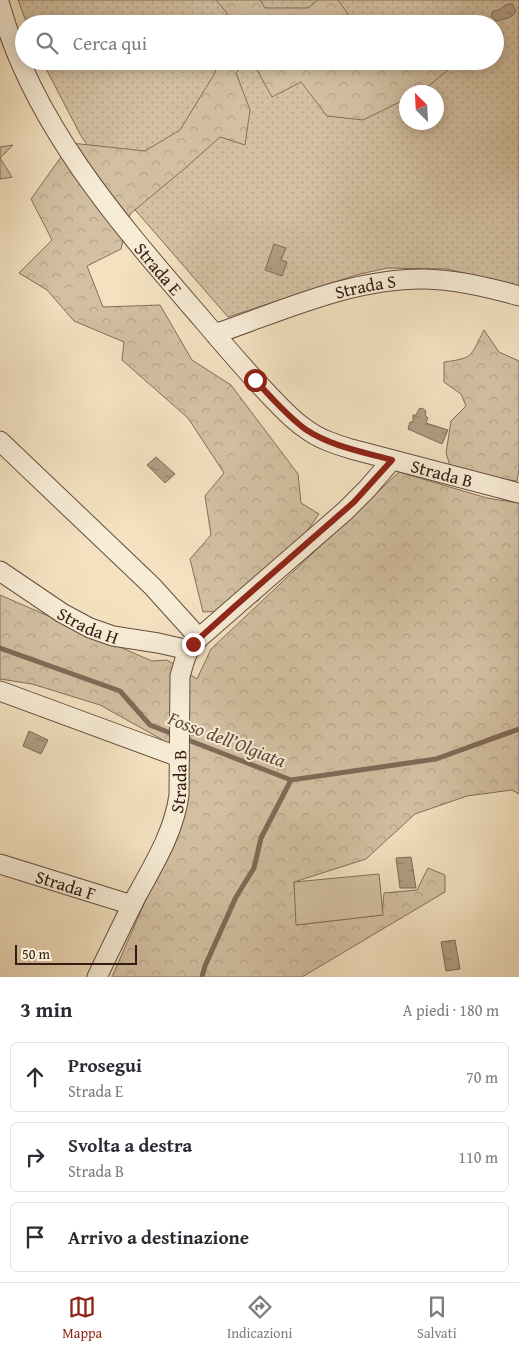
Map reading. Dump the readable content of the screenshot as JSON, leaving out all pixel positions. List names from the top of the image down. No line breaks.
{"streets":{"street":["Strada E","Strada S","Strada B","Strada H","Strada F"]},"crossings":[["Strada E","Strada S"],["Strada E","Strada B"],["Strada B","Strada H"],["Strada B","Strada F"]],"water":["Fosso dell’Olgiata"],"scale_bar":"50 m","north":"top left","page":{"search":"Cerca qui","scale":"50 m","heading":["3 min","A piedi · 180 m"],"list":[["Prosegui","Strada E","70 m"],["Svolta a destra","Strada B","110 m"],"Arrivo a destinazione"],"nav":["Mappa","Indicazioni","Salvati"]}}
